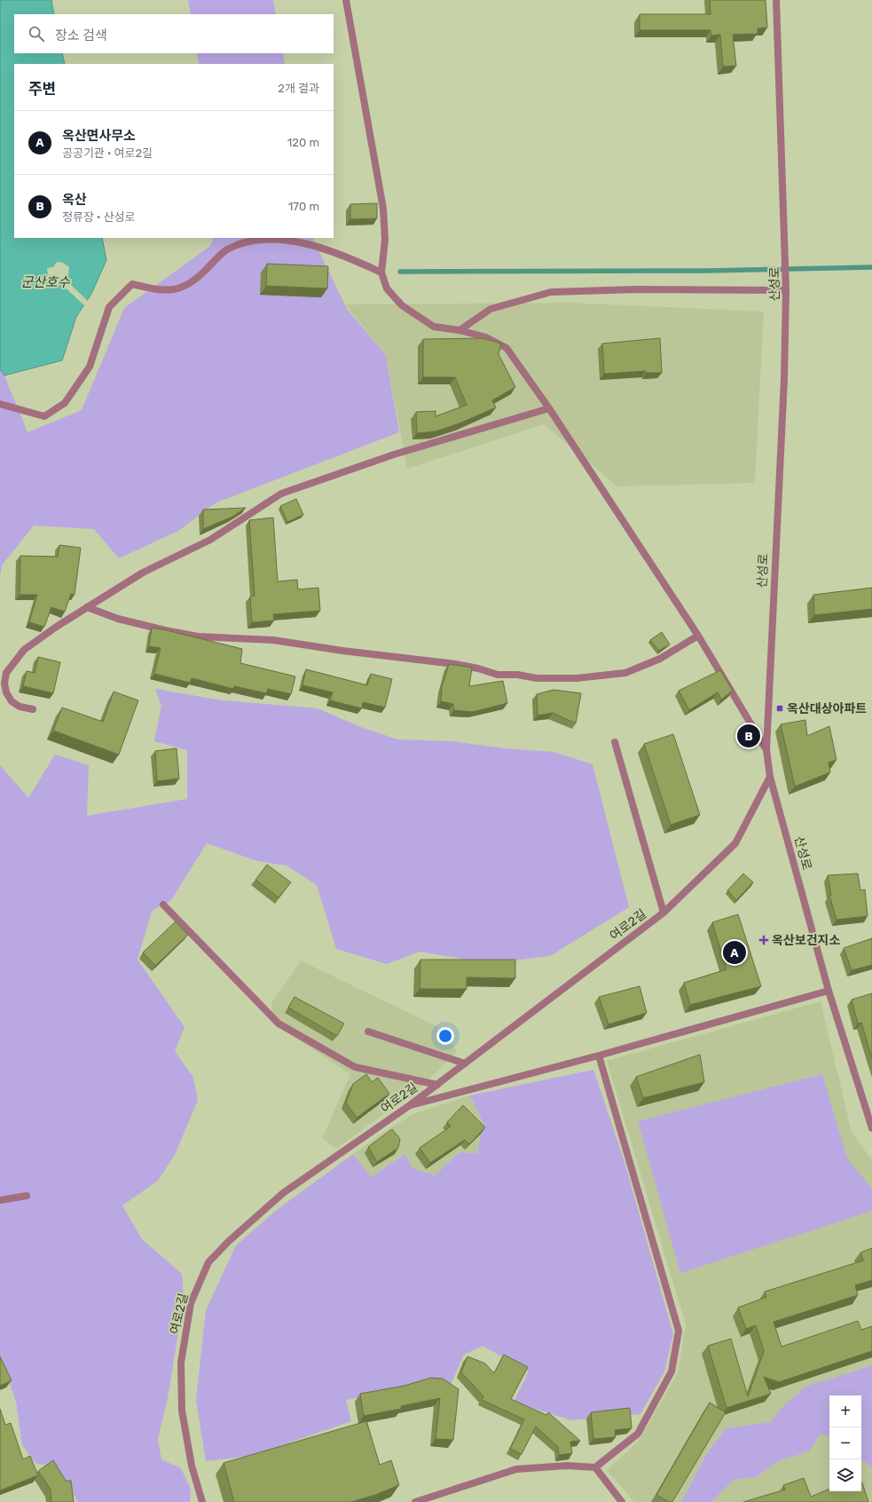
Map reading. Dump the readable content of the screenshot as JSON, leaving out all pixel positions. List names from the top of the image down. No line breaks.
{"streets":{"street":["산성로","여로2길"]},"crossings":[["산성로","여로2길"]],"water":["군산호수"],"places":{"transit":["옥산대상아파트"],"health":["옥산보건지소"]},"page":{"search":"장소 검색","heading":["주변","2개 결과"],"list":[{"mark":"A","name":"옥산면사무소","note":"공공기관 · 여로2길","value":"120 m"},{"mark":"B","name":"옥산","note":"정류장 · 산성로","value":"170 m"}],"pins":["B","A"],"map_buttons":["+","−"]}}
